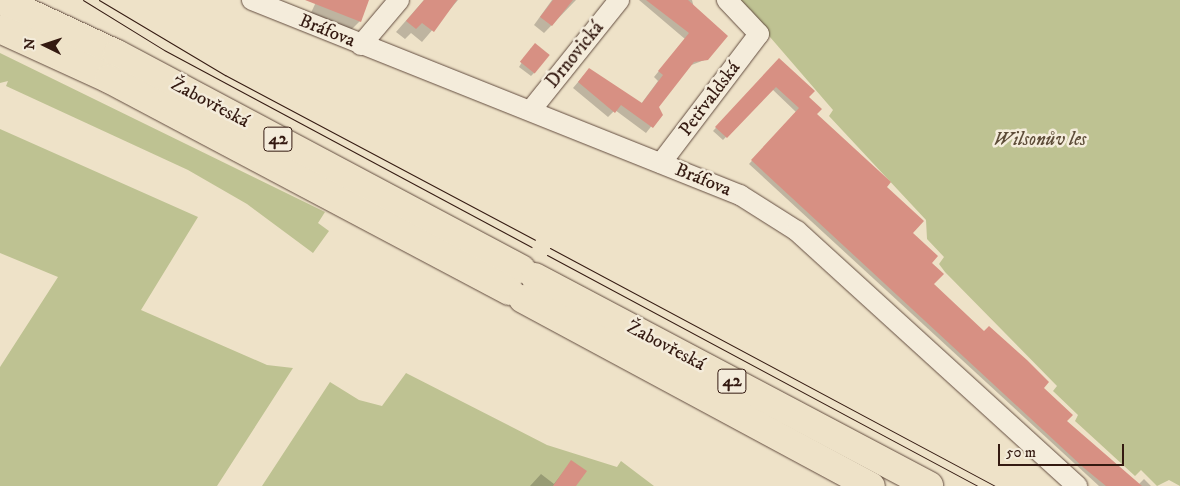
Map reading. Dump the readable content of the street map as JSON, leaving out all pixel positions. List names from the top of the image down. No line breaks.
{"streets":{"highway":["Žabovřeská","42"],"street":["Bráfova","Drnovická","Petřvaldská"]},"crossings":[["Bráfova","Drnovická"],["Bráfova","Petřvaldská"]],"parks":["Wilsonův les"],"scale_bar":"50 m","north":"left"}
